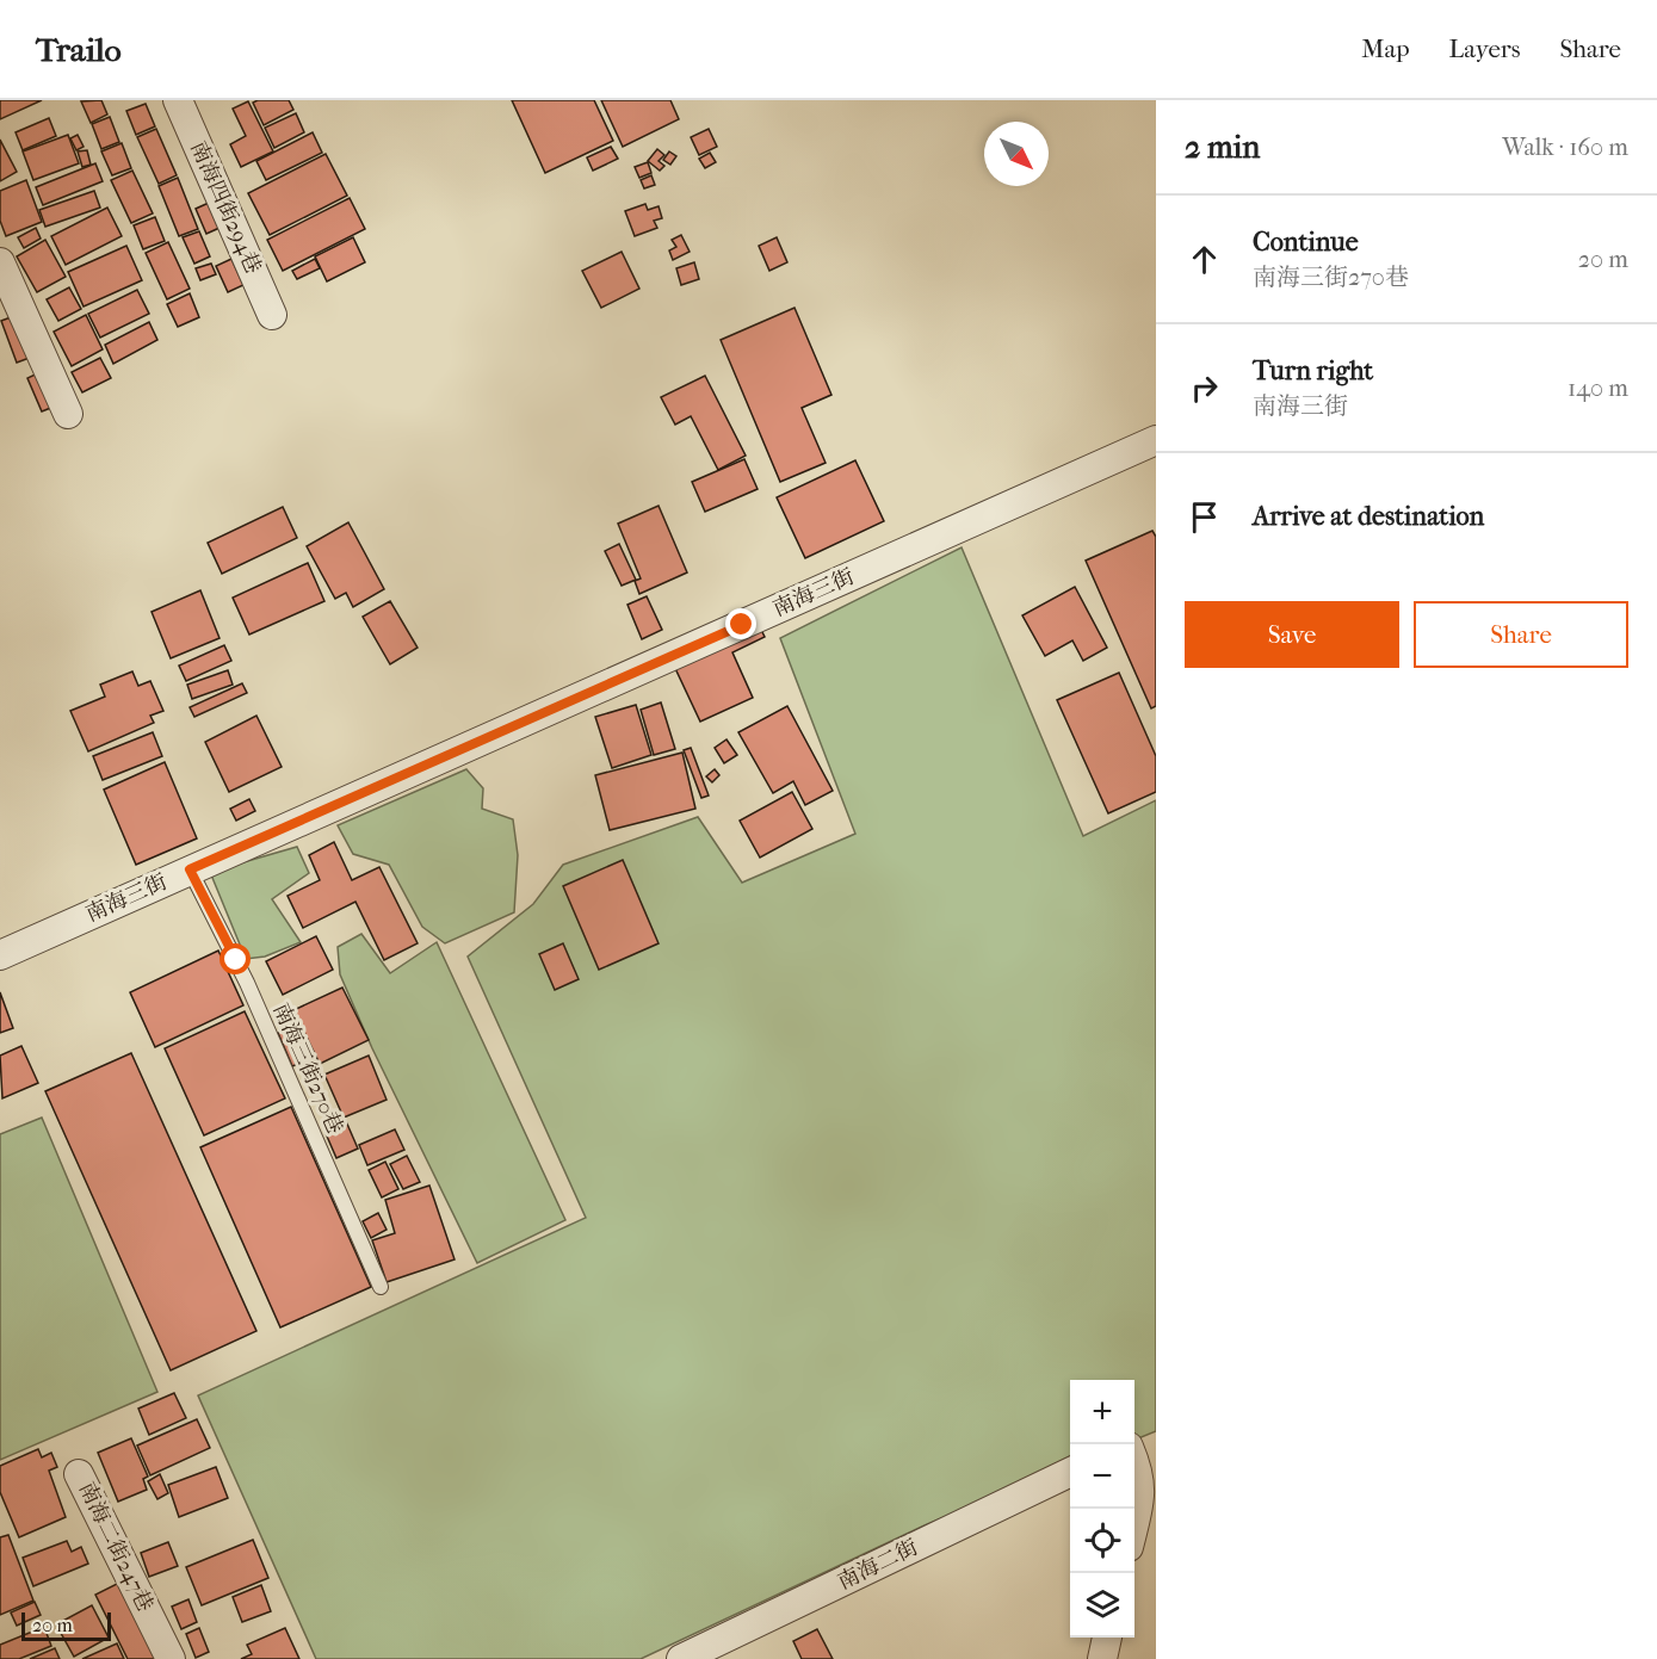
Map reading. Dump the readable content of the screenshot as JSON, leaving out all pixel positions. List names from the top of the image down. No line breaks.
{"streets":{"street":["南海四街294巷","南海三街","南海二街247巷","南海二街"],"lane":["南海三街270巷"]},"crossings":[["南海三街","南海三街270巷"]],"scale_bar":"20 m","north":"bottom right","page":{"header":"Trailo","nav":["Map","Layers","Share"],"heading":["2 min","Walk · 160 m"],"list":[["Continue","南海三街270巷","20 m"],["Turn right","南海三街","140 m"],"Arrive at destination"],"buttons":["Save","Share"],"map_buttons":["+","−"],"scale":"20 m"}}
